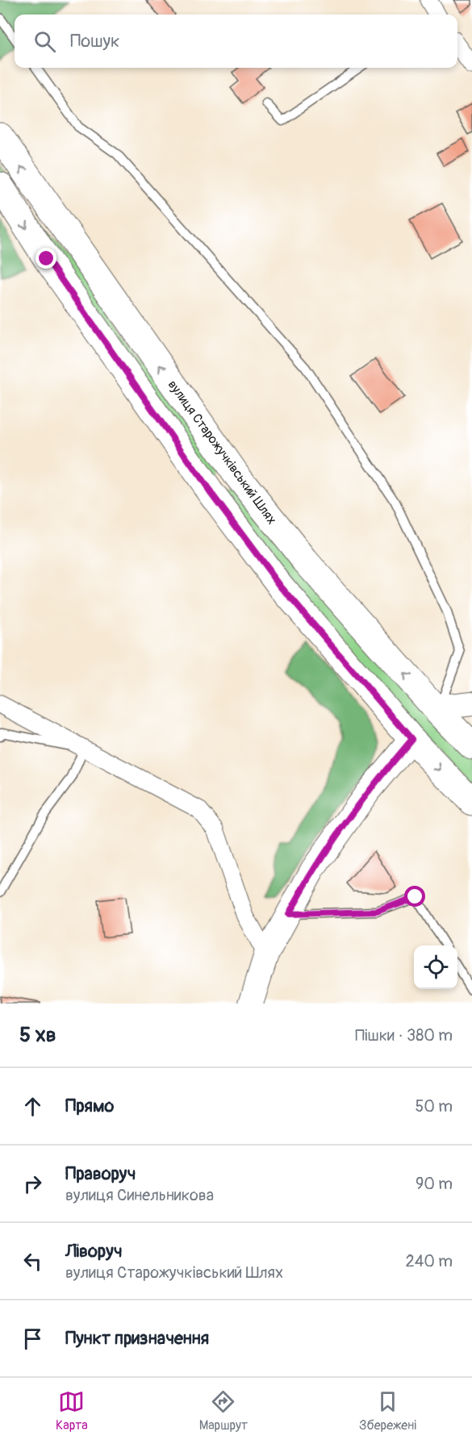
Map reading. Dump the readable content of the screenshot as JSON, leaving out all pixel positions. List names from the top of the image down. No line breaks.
{"streets":{"main road":["вулиця Старожучківський Шлях"]},"page":{"search":"Пошук","heading":["5 хв","Пішки · 380 m"],"list":[["Прямо","50 m"],["Праворуч","вулиця Синельникова","90 m"],["Ліворуч","вулиця Старожучківський Шлях","240 m"],"Пункт призначення"],"nav":["Карта","Маршрут","Збережені"]}}
